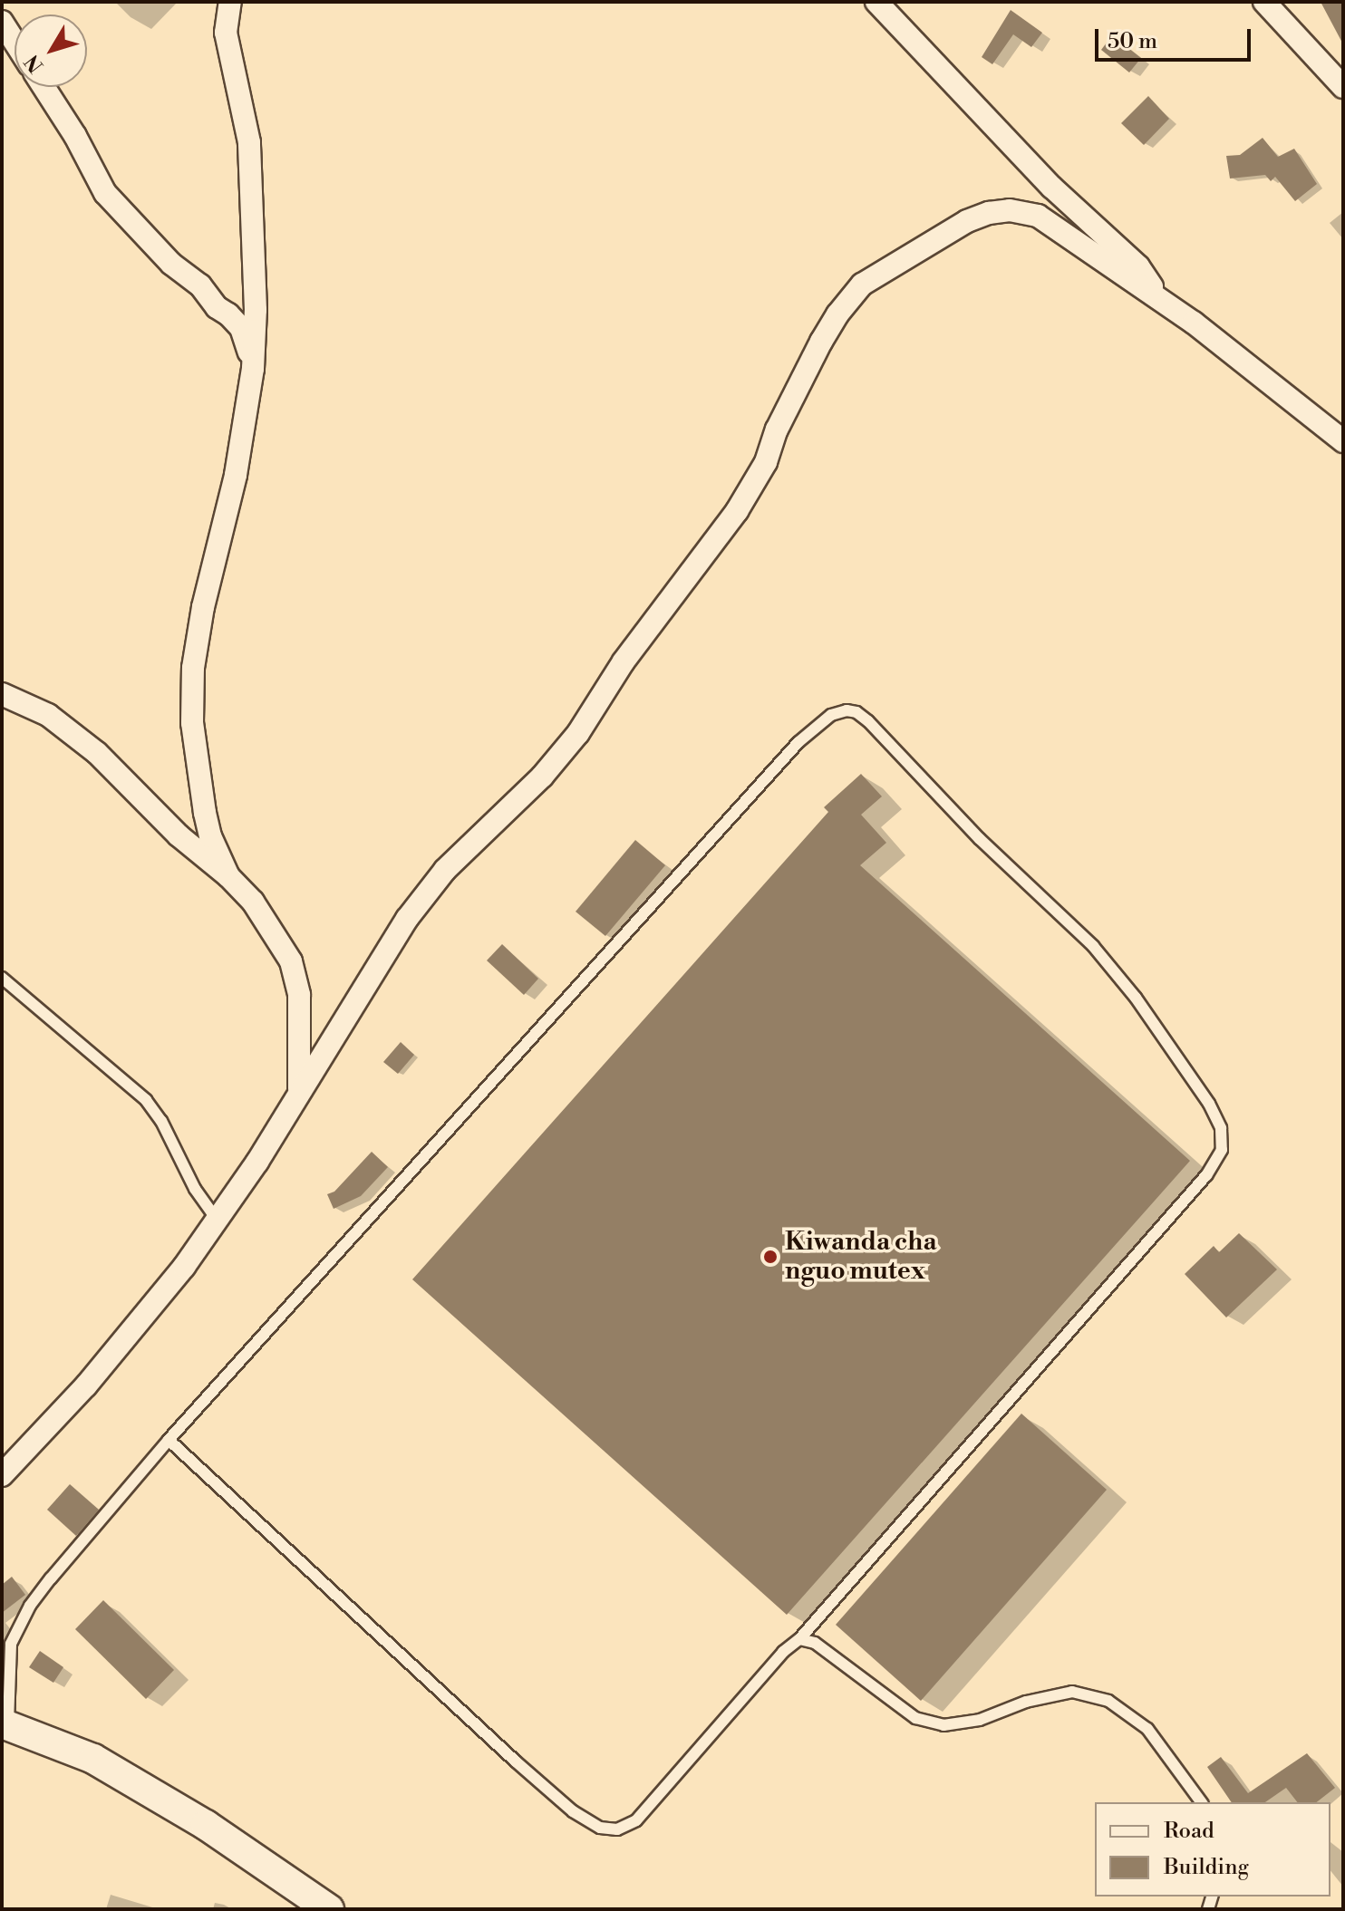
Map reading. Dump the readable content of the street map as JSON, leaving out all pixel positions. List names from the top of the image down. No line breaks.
{"places":["Kiwanda cha nguo mutex"],"legend":["Road","Building"],"scale_bar":"50 m","north":"bottom left"}
